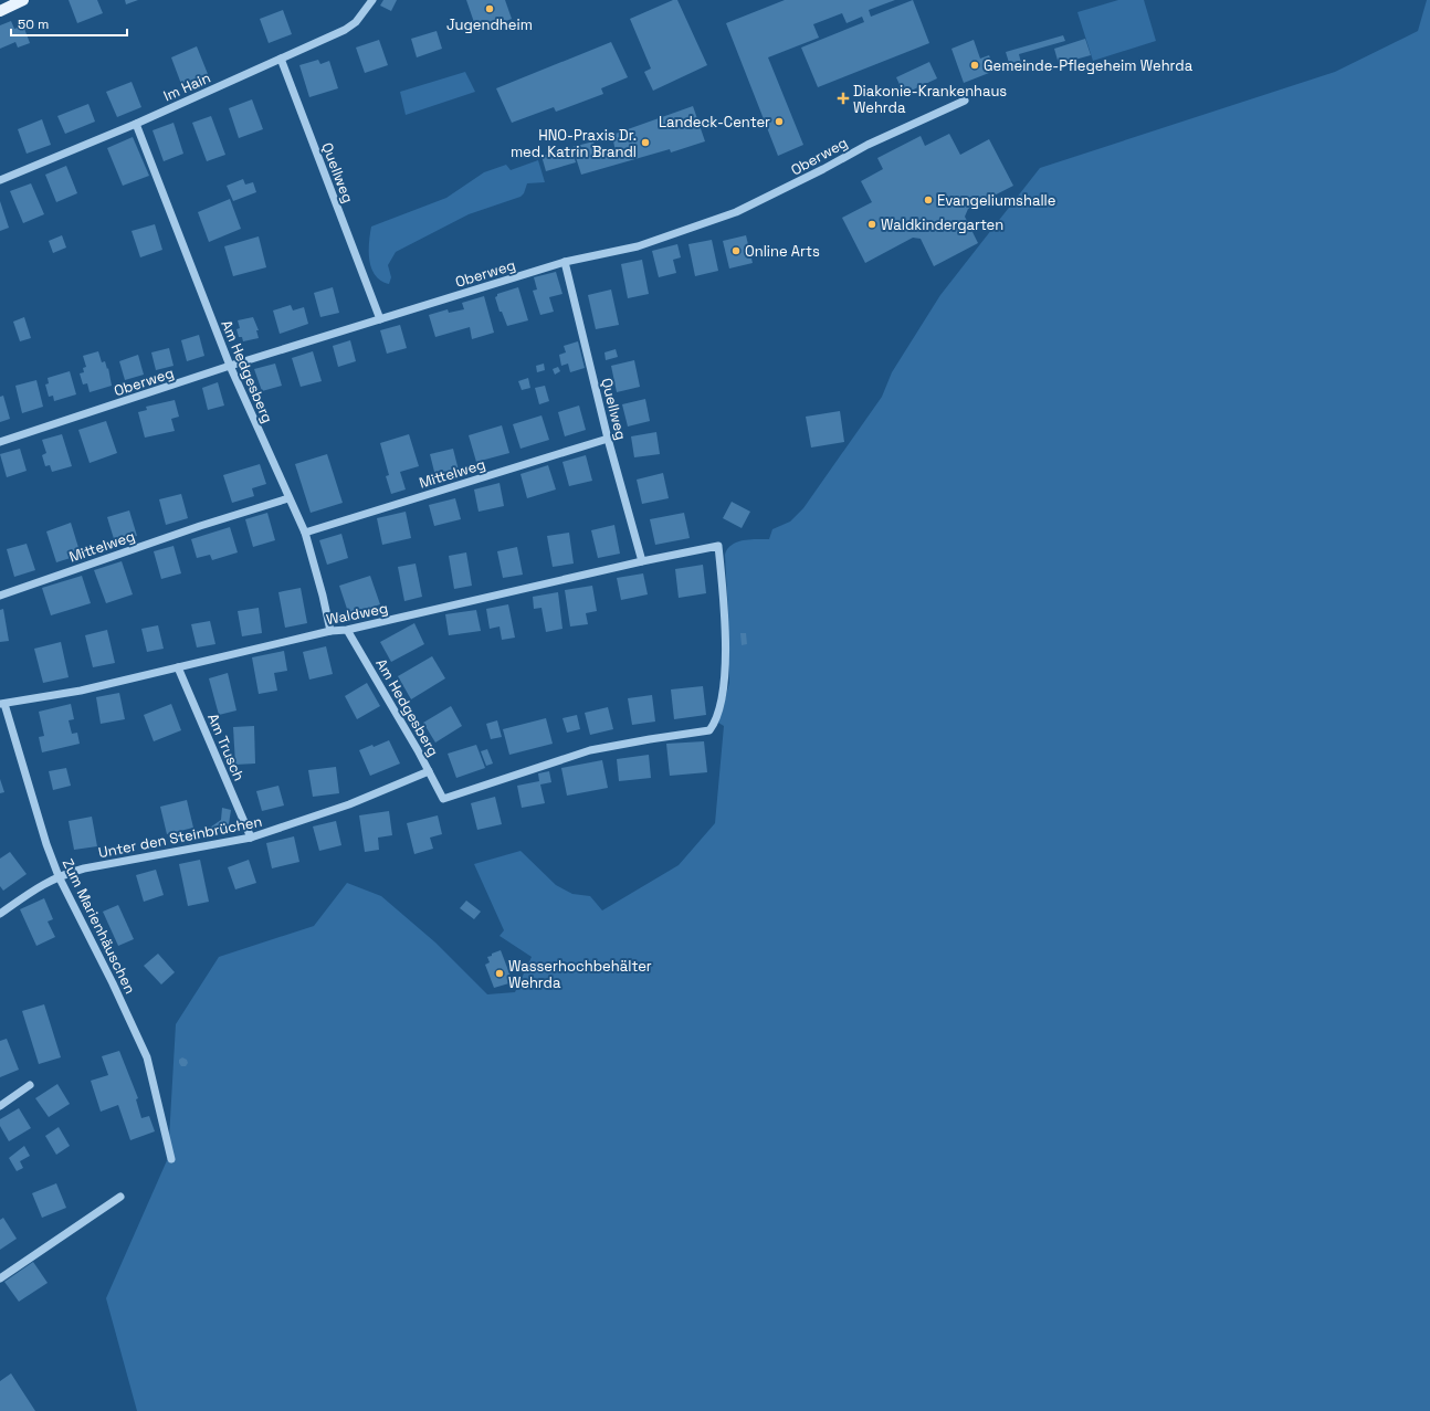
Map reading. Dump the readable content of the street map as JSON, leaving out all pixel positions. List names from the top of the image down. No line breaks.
{"streets":{"street":["Im Hain","Oberweg","Quellweg","Am Hedgesberg","Mittelweg","Waldweg","Am Trusch","Unter den Steinbrüchen","Zum Marienhäuschen"]},"crossings":[["Im Hain","Quellweg"],["Im Hain","Am Hedgesberg"],["Oberweg","Quellweg"],["Oberweg","Am Hedgesberg"],["Quellweg","Mittelweg"],["Quellweg","Waldweg"],["Am Hedgesberg","Mittelweg"],["Am Hedgesberg","Waldweg"],["Am Hedgesberg","Unter den Steinbrüchen"],["Waldweg","Am Trusch"],["Waldweg","Zum Marienhäuschen"],["Am Trusch","Unter den Steinbrüchen"],["Unter den Steinbrüchen","Zum Marienhäuschen"]],"places":{"other":["Jugendheim","Gemeinde-Pflegeheim Wehrda","Landeck-Center","HNO-Praxis Dr. med. Katrin Brandl","Evangeliumshalle","Waldkindergarten","Online Arts","Wasserhochbehälter Wehrda"],"health":["Diakonie-Krankenhaus Wehrda"]},"scale_bar":"50 m"}
